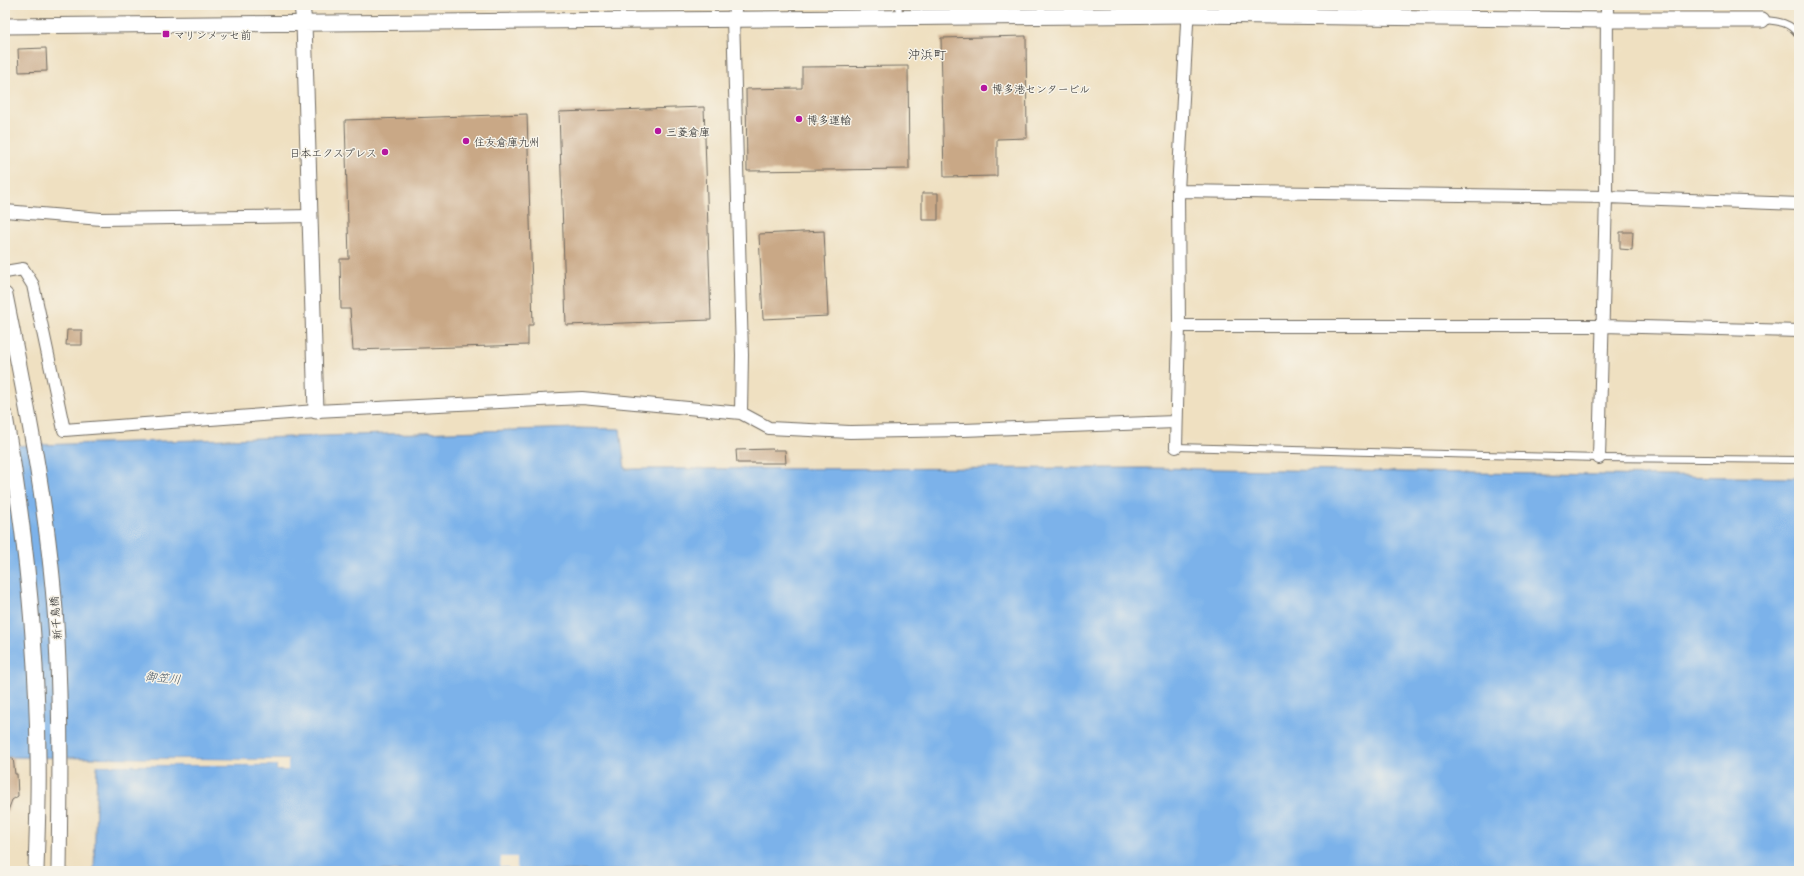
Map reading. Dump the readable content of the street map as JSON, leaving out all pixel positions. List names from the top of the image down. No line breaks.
{"streets":{"street":["新千鳥橋"]},"districts":["沖浜町"],"water":["御笠川"],"places":{"transit":["マリンメッセ前"],"other":["博多港センタービル","博多運輸","三菱倉庫","住友倉庫九州","日本エクスプレス"]}}
